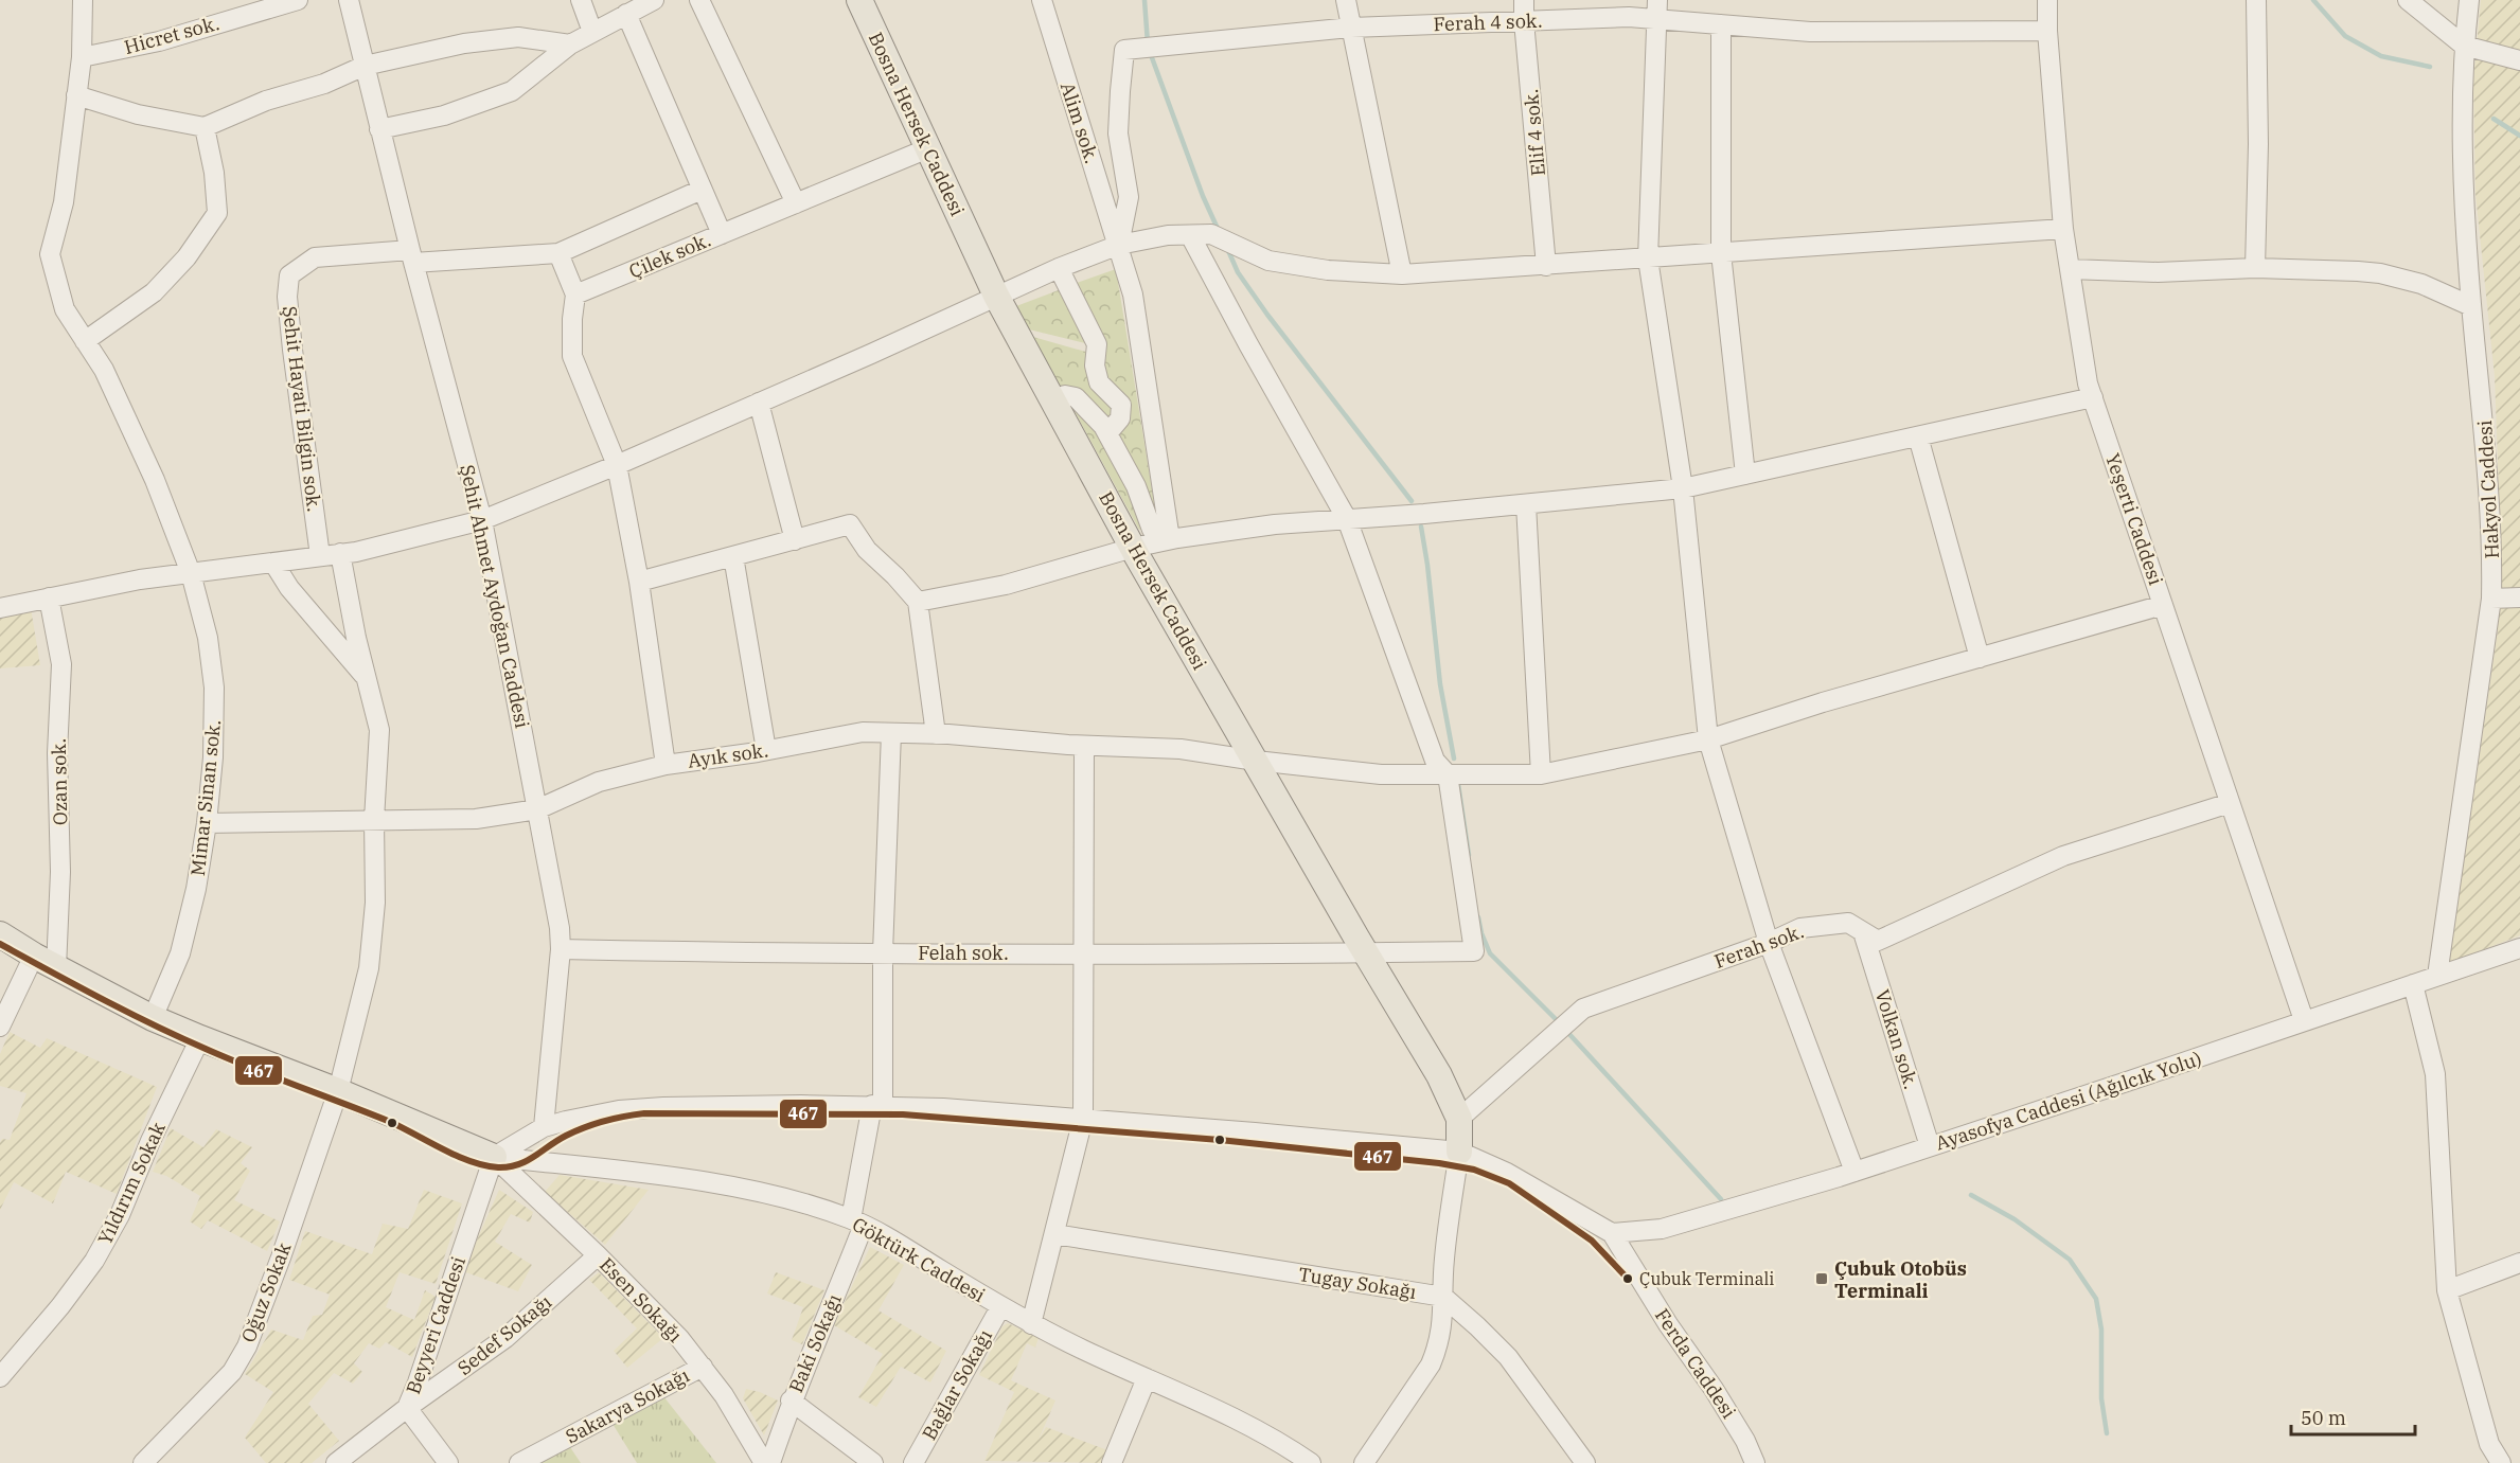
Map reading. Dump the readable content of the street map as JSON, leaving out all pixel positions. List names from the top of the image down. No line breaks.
{"streets":{"main road":["Bosna Hersek Caddesi"],"street":["Ferah 4 sok.","Hicret sok.","Alim sok.","Elif 4 sok.","Çilek sok.","Şehit Hayati Bilgin sok.","Hakyol Caddesi","Yeşerti Caddesi","Şehit Ahmet Aydoğan Caddesi","Ayık sok.","Ozan sok.","Mimar Sinan sok.","Ferah sok.","Felah sok.","Volkan sok.","Ayasofya Caddesi (Ağılcık Yolu)","Yıldırım Sokak","Göktürk Caddesi","Tugay Sokağı","Oğuz Sokak","Esen Sokağı","Beyyeri Caddesi","Sedef Sokağı","Baki Sokağı","Ferda Caddesi","Bağlar Sokağı","Sakarya Sokağı"]},"crossings":[["Ferah 4 sok.","Alim sok."],["Ferah 4 sok.","Elif 4 sok."],["Ferah 4 sok.","Yeşerti Caddesi"],["Hicret sok.","Mimar Sinan sok."],["Bosna Hersek Caddesi","Çilek sok."],["Bosna Hersek Caddesi","Ayık sok."],["Bosna Hersek Caddesi","Ferah sok."],["Bosna Hersek Caddesi","Felah sok."],["Şehit Hayati Bilgin sok.","Şehit Ahmet Aydoğan Caddesi"],["Hakyol Caddesi","Ayasofya Caddesi (Ağılcık Yolu)"],["Yeşerti Caddesi","Ayık sok."],["Yeşerti Caddesi","Ferah sok."],["Yeşerti Caddesi","Ayasofya Caddesi (Ağılcık Yolu)"],["Şehit Ahmet Aydoğan Caddesi","Ayık sok."],["Şehit Ahmet Aydoğan Caddesi","Felah sok."],["Ayık sok.","Mimar Sinan sok."],["Ayık sok.","Felah sok."],["Ayık sok.","Oğuz Sokak"],["Ayık sok.","Baki Sokağı"],["Ferah sok.","Volkan sok."],["Felah sok.","Baki Sokağı"],["Volkan sok.","Ayasofya Caddesi (Ağılcık Yolu)"],["Ayasofya Caddesi (Ağılcık Yolu)","Ferda Caddesi"],["Göktürk Caddesi","Esen Sokağı"],["Göktürk Caddesi","Beyyeri Caddesi"],["Göktürk Caddesi","Baki Sokağı"],["Göktürk Caddesi","Bağlar Sokağı"],["Esen Sokağı","Beyyeri Caddesi"],["Esen Sokağı","Sedef Sokağı"],["Esen Sokağı","Sakarya Sokağı"],["Beyyeri Caddesi","Sedef Sokağı"]],"places":{"other":["Çubuk Terminali"],"transit":["Çubuk Otobüs Terminali"]},"lines":["transit line 467"],"scale_bar":"50 m"}
